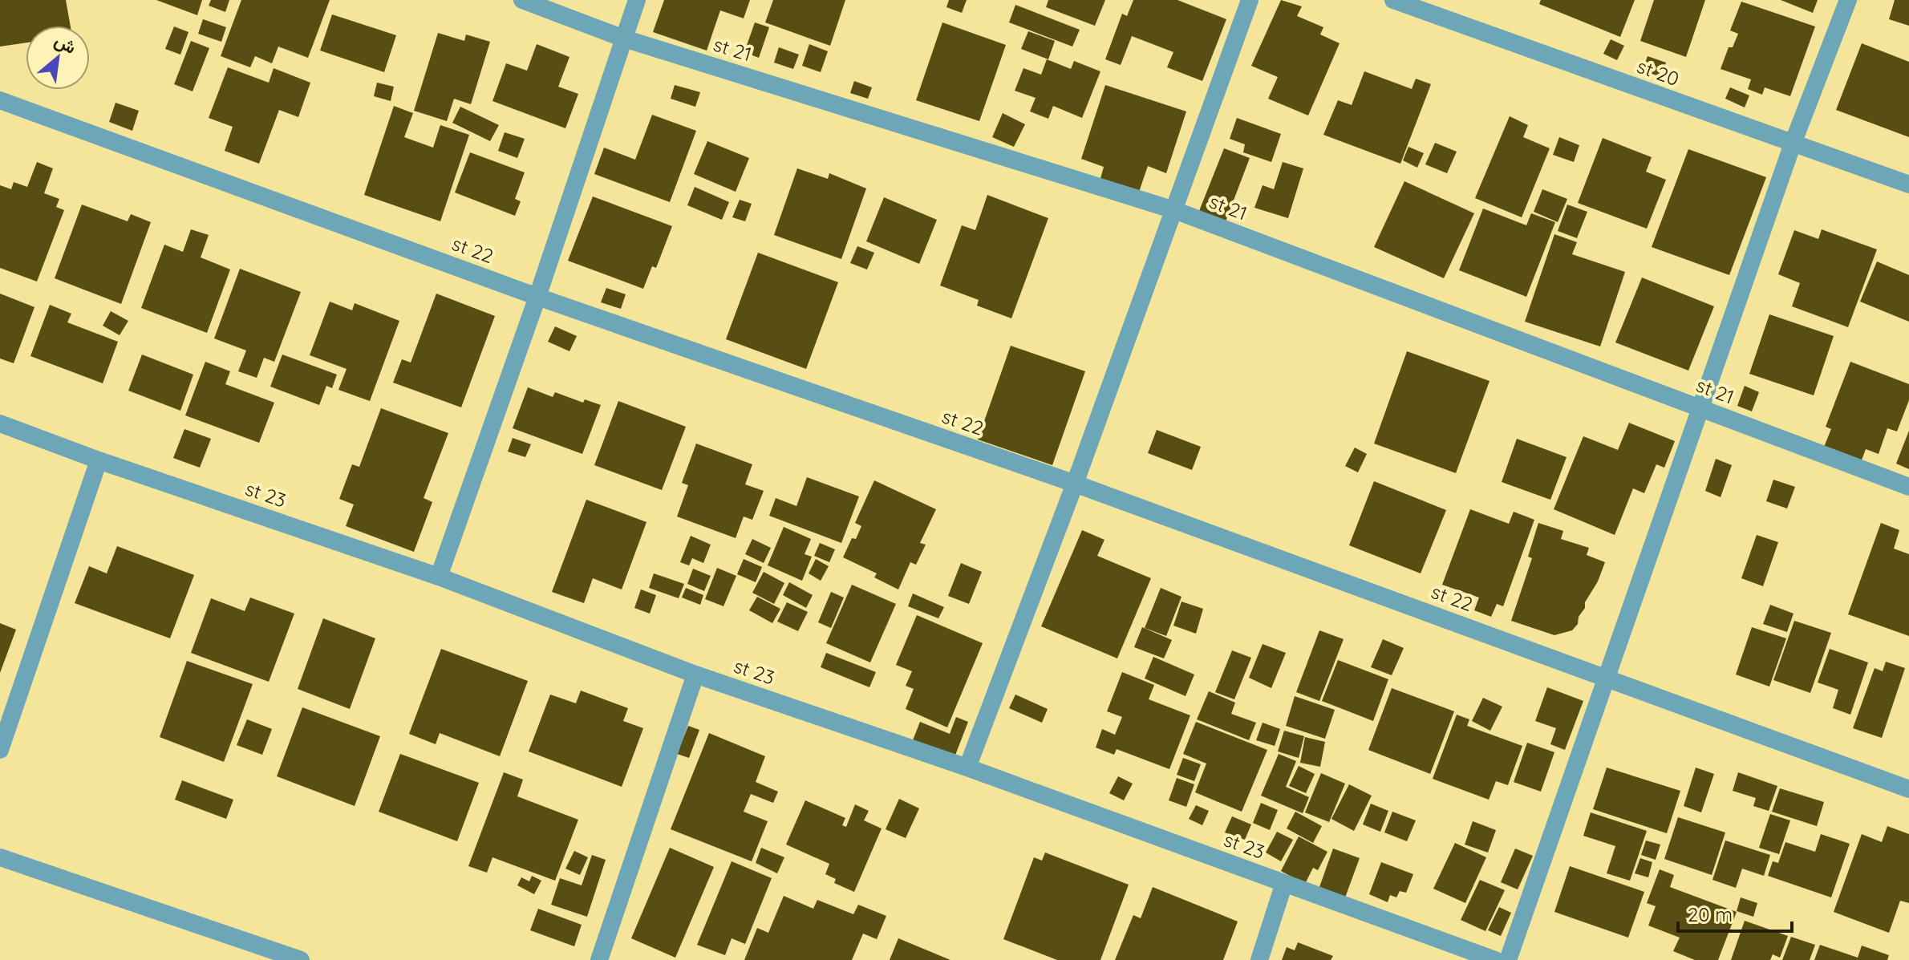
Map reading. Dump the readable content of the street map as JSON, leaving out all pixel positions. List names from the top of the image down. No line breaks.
{"streets":{"street":["st 21","st 20","st 22","st 23"]},"scale_bar":"20 m","north":"top right"}
